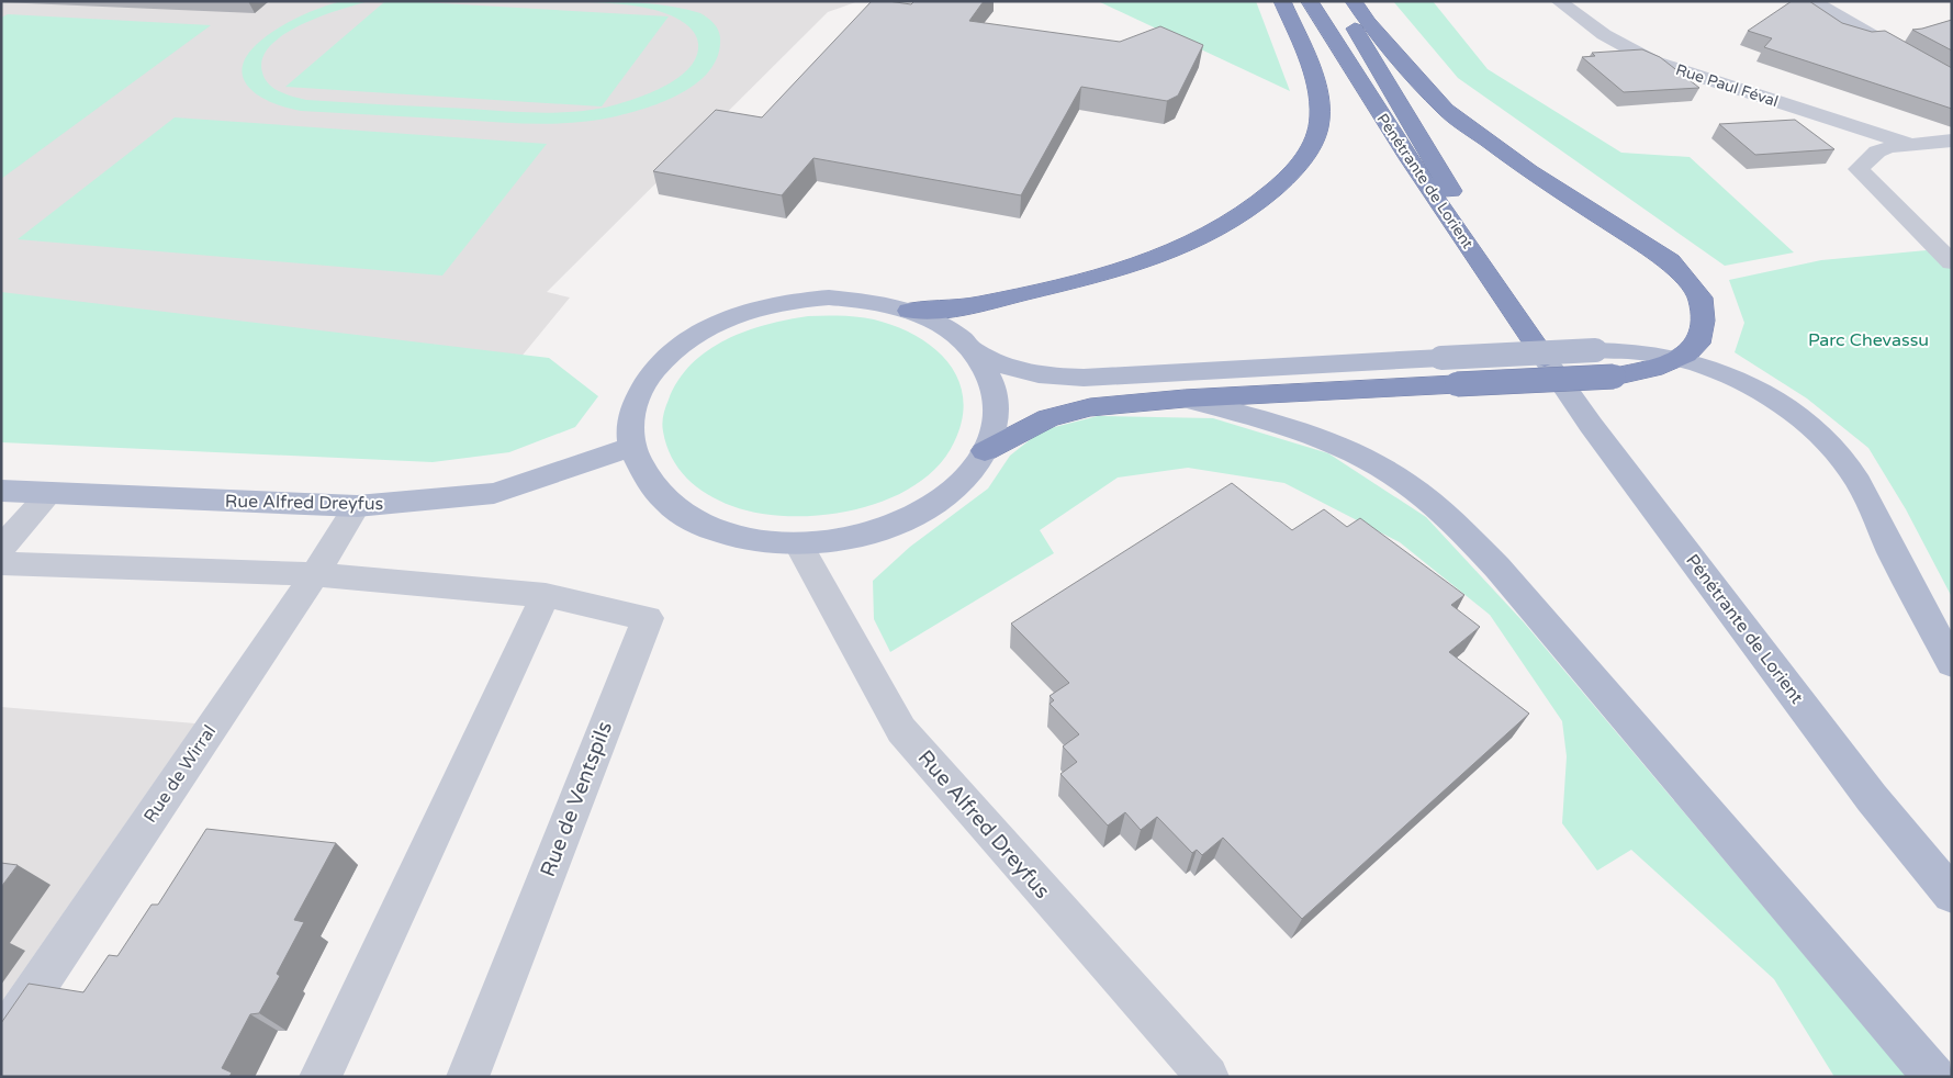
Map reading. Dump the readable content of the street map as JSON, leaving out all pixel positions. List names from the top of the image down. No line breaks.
{"streets":{"highway":["Pénétrante de Lorient"],"main road":["Rue Alfred Dreyfus"],"street":["Rue Paul Féval","Rue de Wirral","Rue de Ventspils"]},"crossings":[["Rue Alfred Dreyfus","Rue de Wirral"],["Rue de Wirral","Rue de Ventspils"]],"parks":["Parc Chevassu"]}
